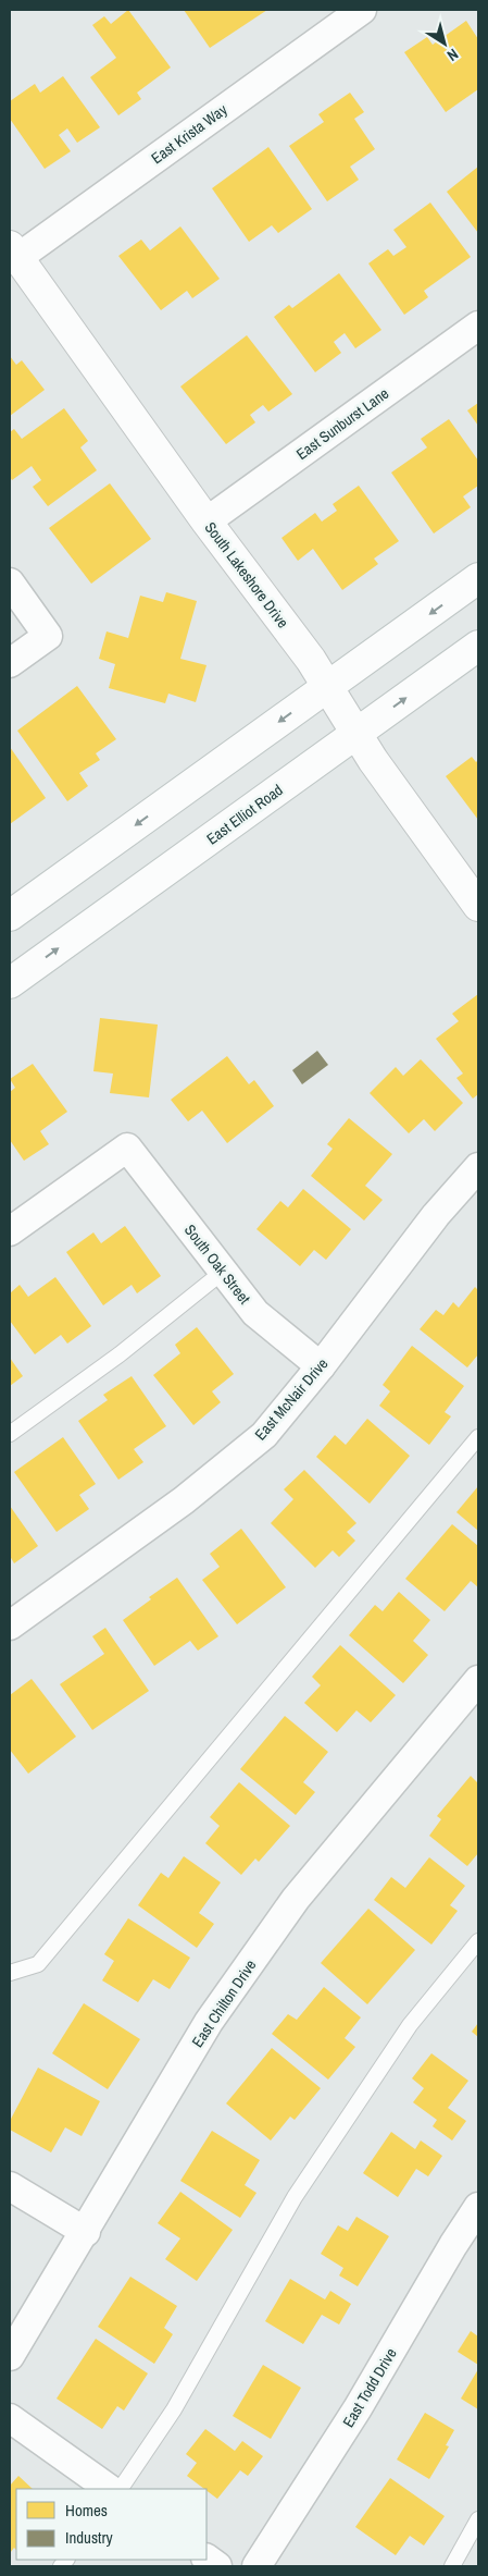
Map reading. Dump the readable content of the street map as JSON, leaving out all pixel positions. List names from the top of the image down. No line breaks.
{"streets":{"main road":["South Lakeshore Drive","East Elliot Road"],"street":["East Krista Way","East Sunburst Lane","South Oak Street","East McNair Drive","East Chilton Drive","East Todd Drive"]},"crossings":[["East Krista Way","South Lakeshore Drive"],["East Sunburst Lane","South Lakeshore Drive"],["South Lakeshore Drive","East Elliot Road"],["South Oak Street","East McNair Drive"]],"legend":["Homes","Industry"],"north":"bottom right"}
